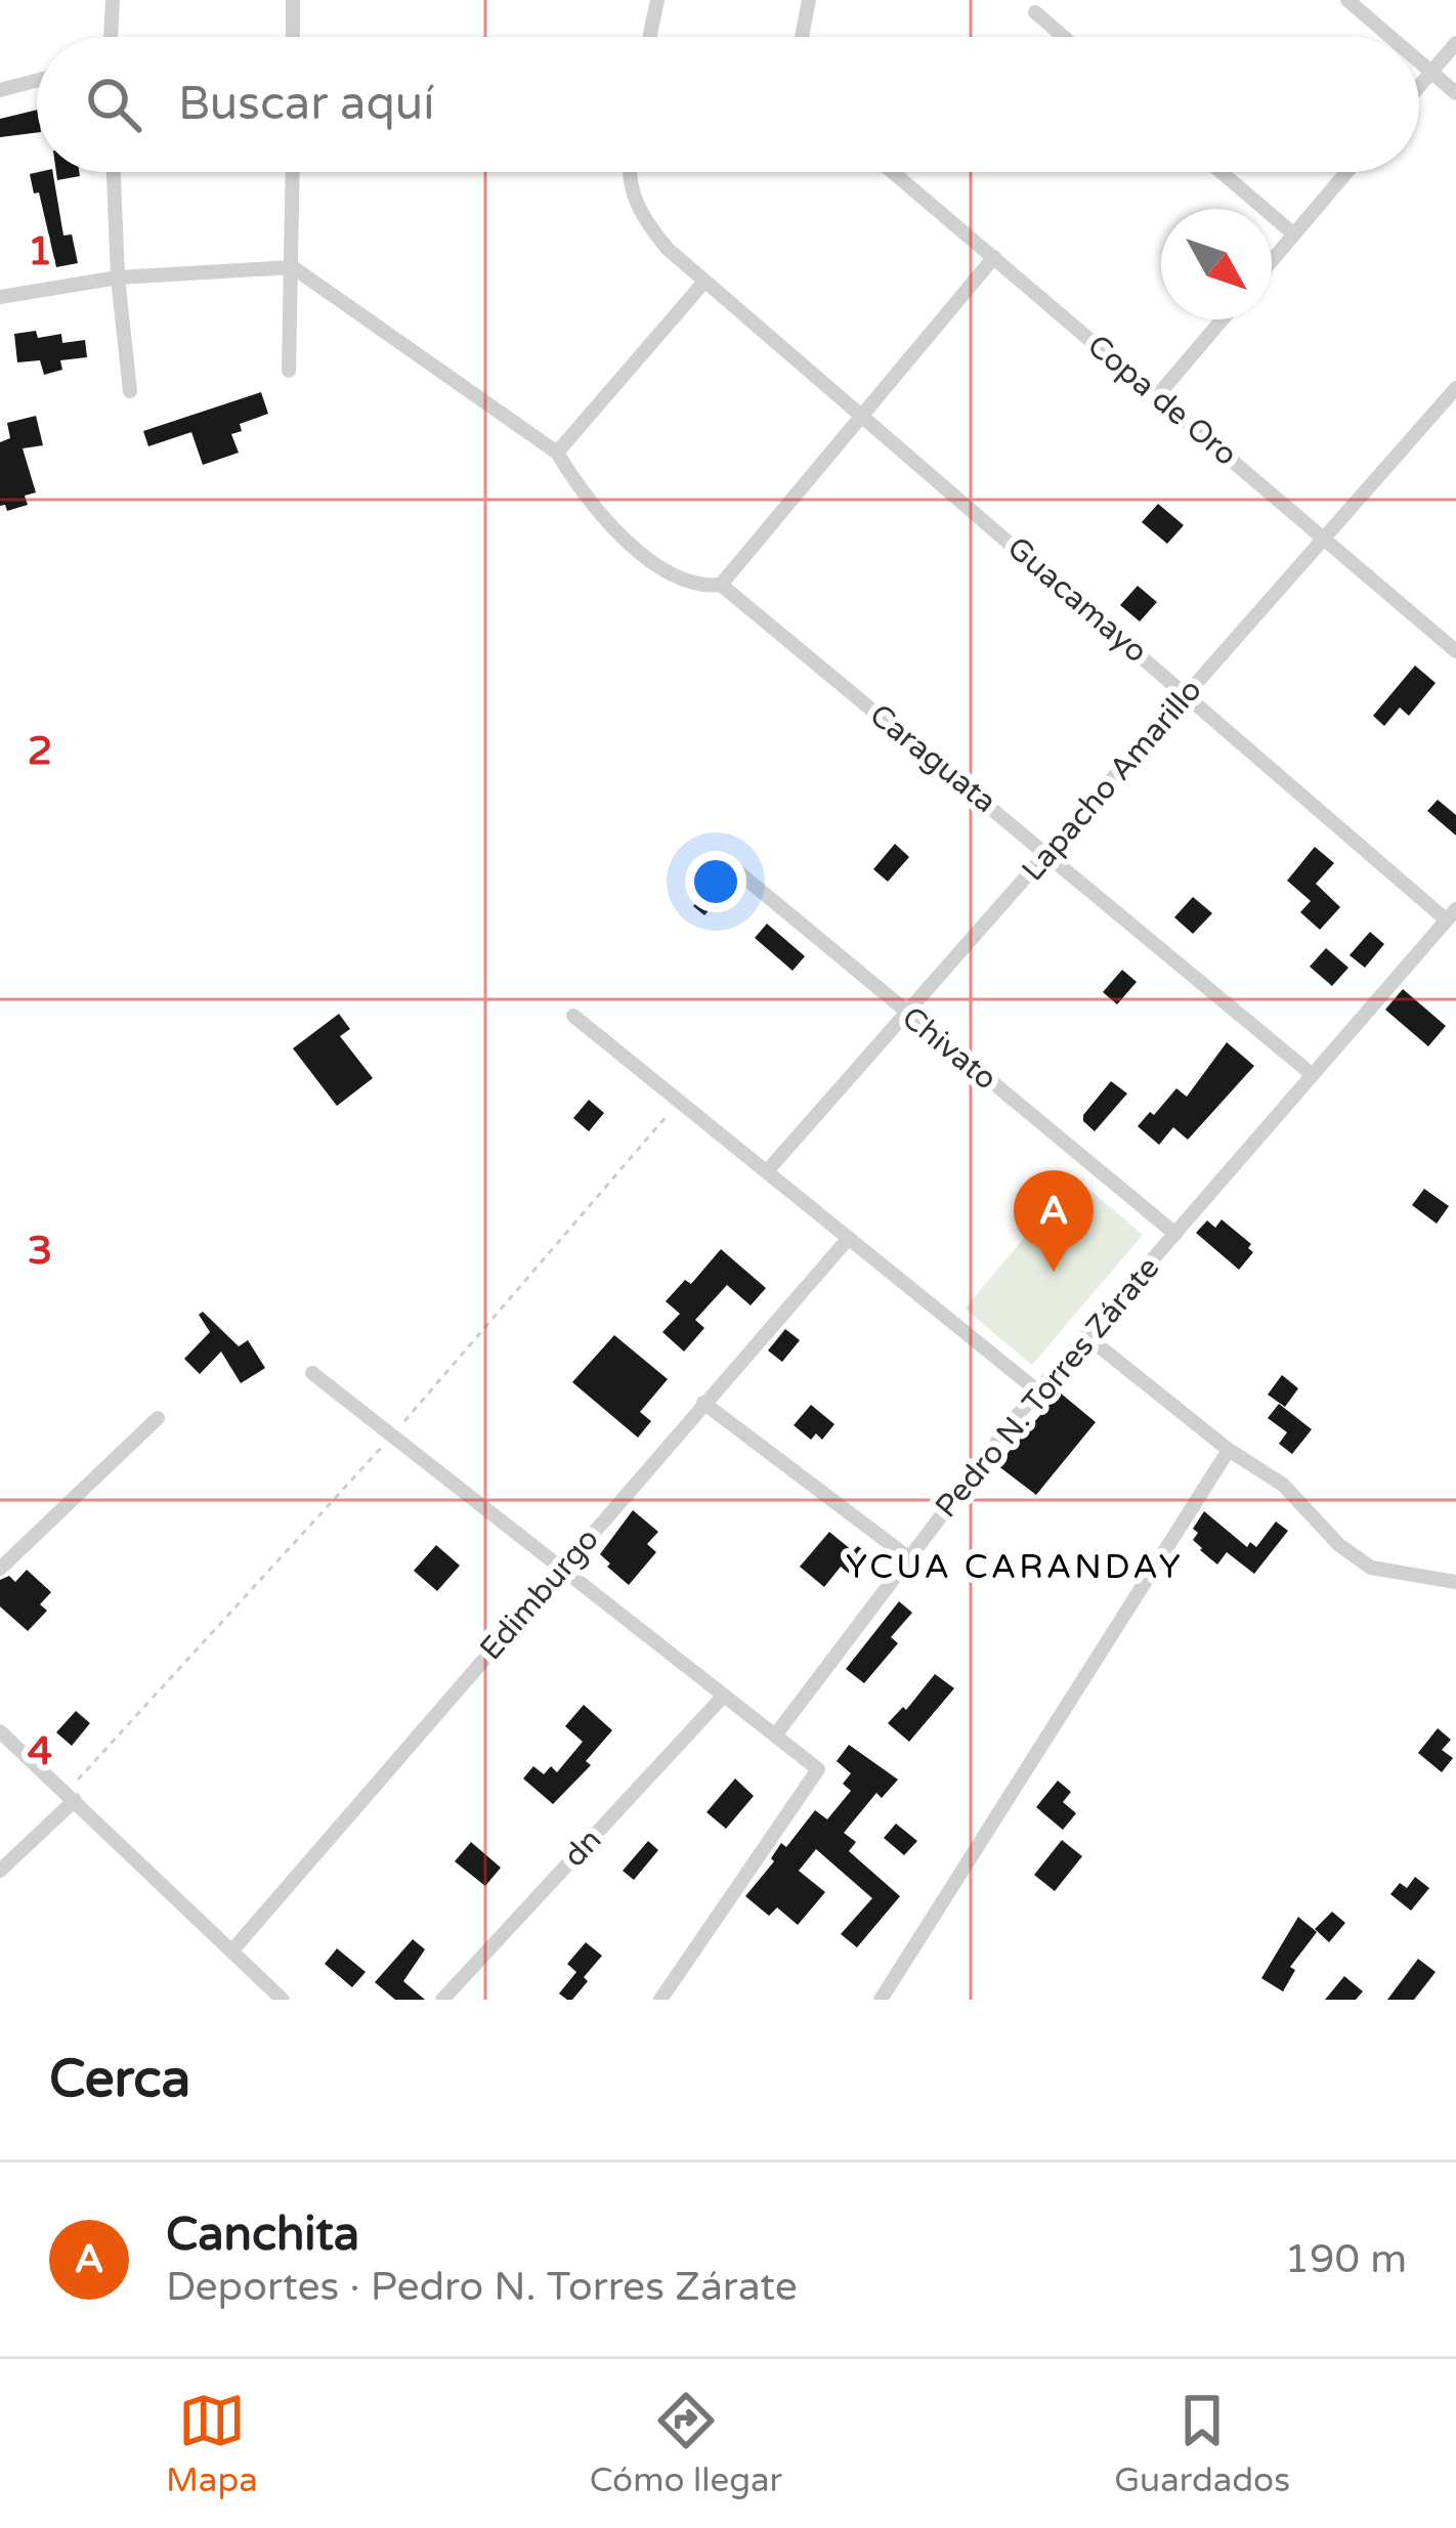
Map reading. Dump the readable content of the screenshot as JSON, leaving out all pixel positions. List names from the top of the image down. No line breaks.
{"streets":{"street":["Copa de Oro","Guacamayo","Caraguata","Lapacho Amarillo","Chivato","Pedro N. Torres Zárate","Edimburgo","dn"]},"crossings":[["Copa de Oro","Lapacho Amarillo"],["Guacamayo","Lapacho Amarillo"],["Guacamayo","Pedro N. Torres Zárate"],["Caraguata","Lapacho Amarillo"],["Caraguata","Pedro N. Torres Zárate"],["Lapacho Amarillo","Chivato"],["Chivato","Pedro N. Torres Zárate"]],"districts":["YCUA CARANDAY"],"north":"bottom right","page":{"search":"Buscar aquí","pins":"A","heading":"Cerca","list":[{"mark":"A","name":"Canchita","note":"Deportes · Pedro N. Torres Zárate","value":"190 m"}],"nav":["Mapa","Cómo llegar","Guardados"]},"grid":{"rows":["1","2","3","4"]}}
